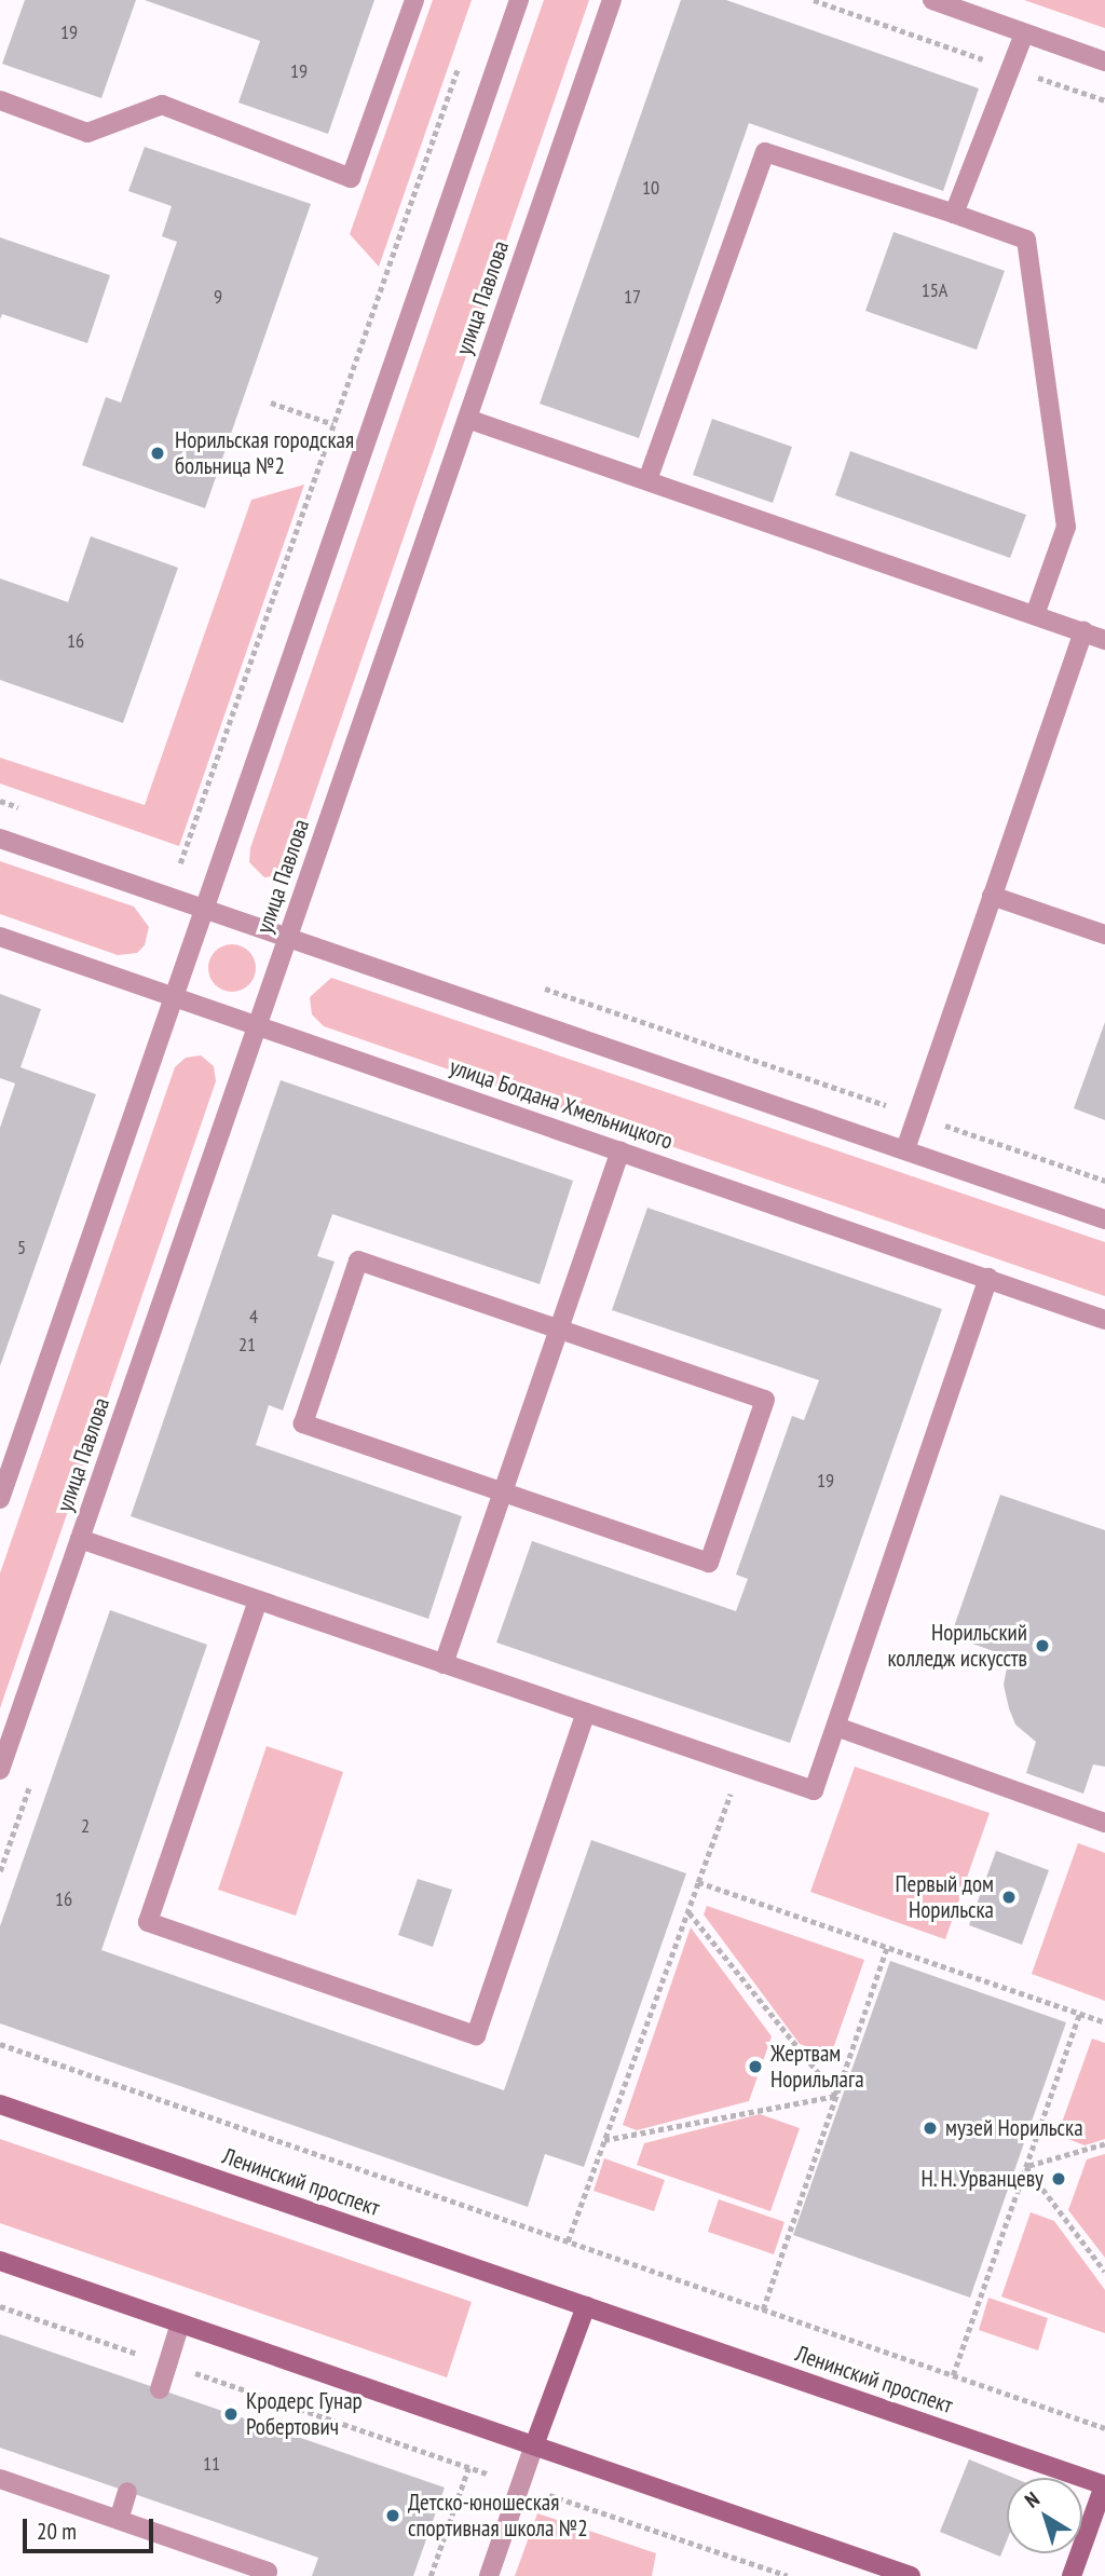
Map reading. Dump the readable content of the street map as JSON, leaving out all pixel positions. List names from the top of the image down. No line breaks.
{"streets":{"main road":["Ленинский проспект"],"street":["улица Павлова","улица Богдана Хмельницкого"]},"crossings":[["улица Павлова","улица Богдана Хмельницкого"]],"places":["Норильская городская больница №2","Норильский колледж искусств","Первый дом Норильска","Жертвам Норильлага","музей Норильска","Н. Н. Урванцеву","Кродерс Гунар Робертович","Детско-юношеская спортивная школа №2"],"house_numbers":["19","19","10","15А","9","17","16","5","4","21","19","2","16","11"],"scale_bar":"20 m","north":"top left"}
